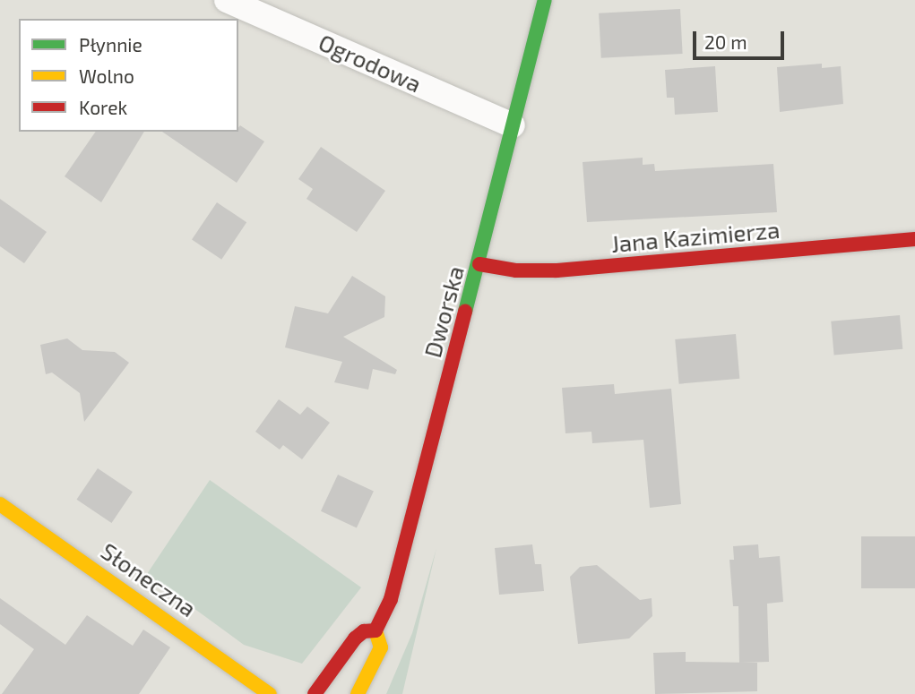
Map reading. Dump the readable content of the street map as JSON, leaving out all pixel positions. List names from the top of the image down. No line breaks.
{"streets":{"street":["Ogrodowa","Jana Kazimierza","Dworska","Słoneczna"]},"crossings":[["Ogrodowa","Dworska"],["Jana Kazimierza","Dworska"]],"legend":["Płynnie","Wolno","Korek"],"scale_bar":"20 m"}
